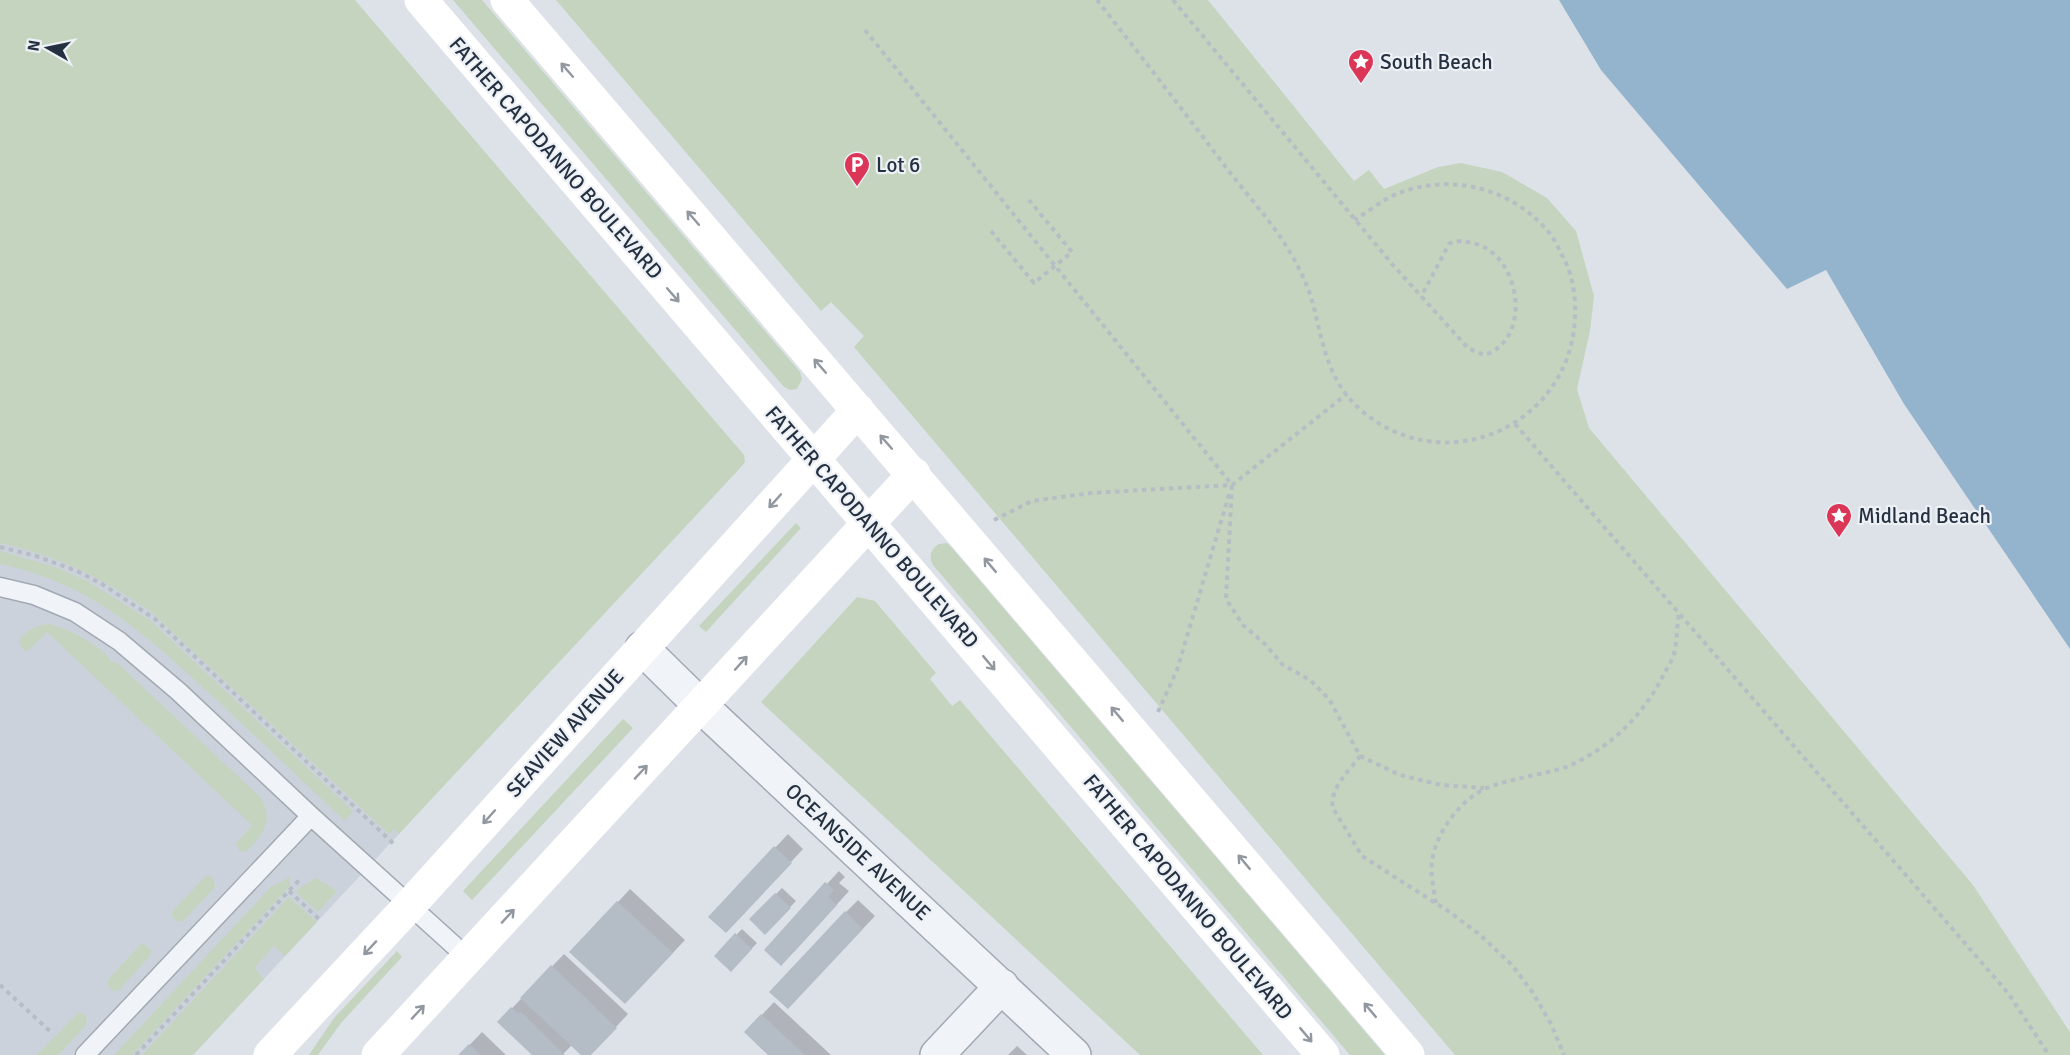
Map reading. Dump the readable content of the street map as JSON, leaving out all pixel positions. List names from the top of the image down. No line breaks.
{"streets":{"main road":["FATHER CAPODANNO BOULEVARD","SEAVIEW AVENUE"],"street":["OCEANSIDE AVENUE"]},"crossings":[["FATHER CAPODANNO BOULEVARD","SEAVIEW AVENUE"],["SEAVIEW AVENUE","OCEANSIDE AVENUE"]],"places":{"place":["South Beach","Midland Beach"],"parking":["Lot 6"]},"north":"left"}
